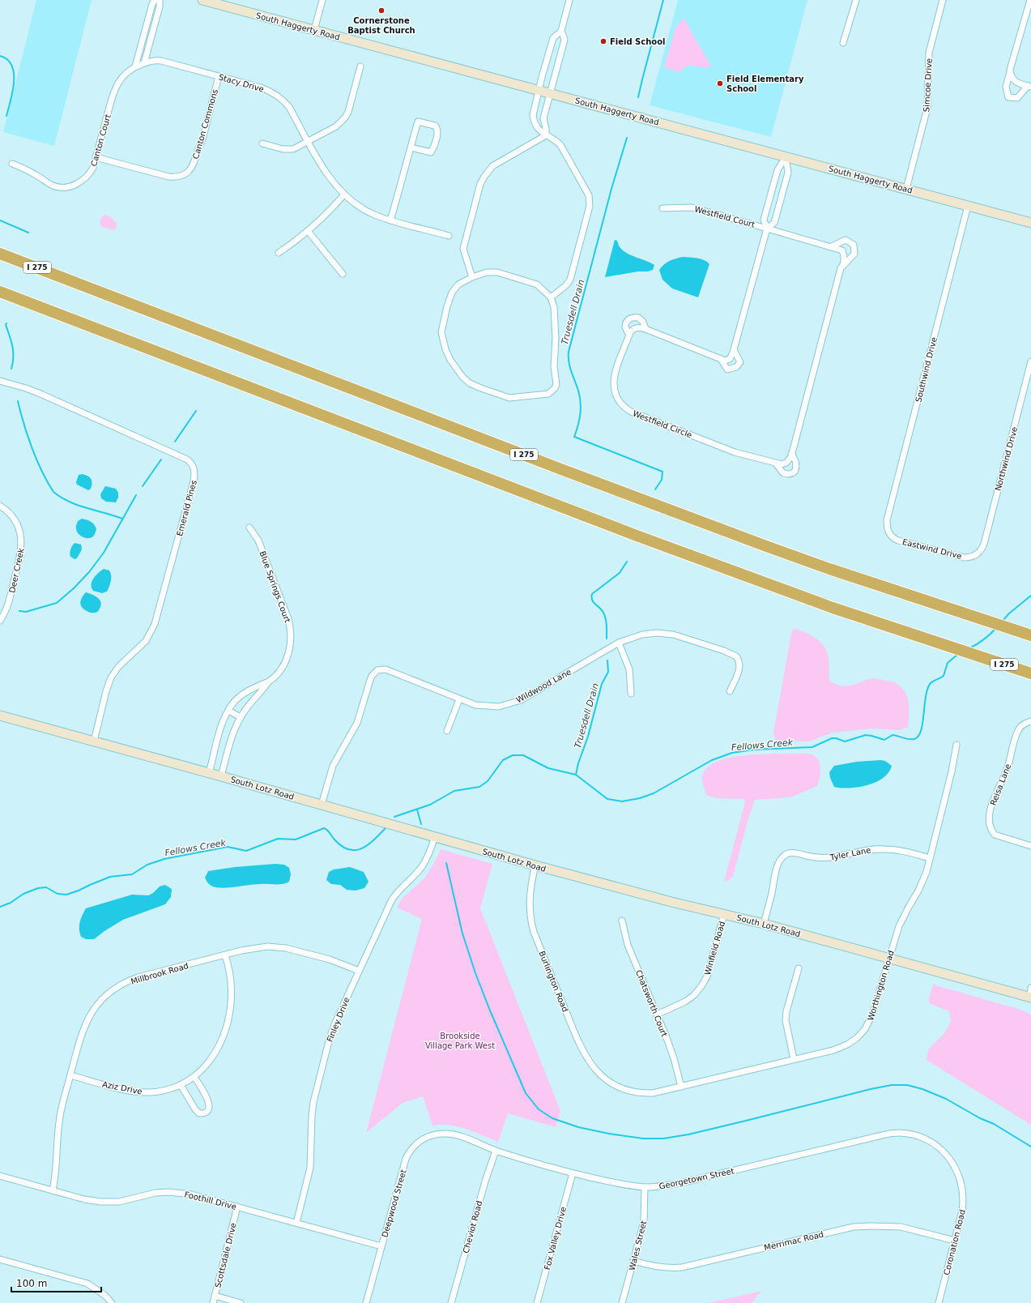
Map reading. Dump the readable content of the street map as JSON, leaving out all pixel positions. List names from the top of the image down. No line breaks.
{"streets":{"highway":["I 275"],"street":["South Haggerty Road","Stacy Drive","Simcoe Drive","Canton Commons","Canton Court","Westfield Court","Southwind Drive","Westfield Circle","Northwind Drive","Emerald Pines","Eastwind Drive","Deer Creek","Blue Springs Court","Wildwood Lane","Reisa Lane","South Lotz Road","Tyler Lane","Winfield Road","Millbrook Road","Burlington Road","Worthington Road","Chatsworth Court","Finley Drive","Aziz Drive","Georgetown Street","Foothill Drive","Deepwood Street","Cheviot Road","Fox Valley Drive","Merrimac Road","Coronation Road","Wales Street","Scottsdale Drive"]},"crossings":[["South Haggerty Road","Simcoe Drive"],["South Haggerty Road","Southwind Drive"],["Stacy Drive","Canton Commons"],["Stacy Drive","Canton Court"],["Canton Commons","Canton Court"],["Westfield Court","Westfield Circle"],["Southwind Drive","Eastwind Drive"],["Northwind Drive","Eastwind Drive"],["Emerald Pines","South Lotz Road"],["Blue Springs Court","South Lotz Road"],["Wildwood Lane","South Lotz Road"],["South Lotz Road","Tyler Lane"],["South Lotz Road","Winfield Road"],["South Lotz Road","Burlington Road"],["South Lotz Road","Worthington Road"],["South Lotz Road","Finley Drive"],["Tyler Lane","Worthington Road"],["Winfield Road","Chatsworth Court"],["Millbrook Road","Finley Drive"],["Millbrook Road","Aziz Drive"],["Millbrook Road","Foothill Drive"],["Burlington Road","Worthington Road"],["Worthington Road","Chatsworth Court"],["Finley Drive","Foothill Drive"],["Georgetown Street","Deepwood Street"],["Georgetown Street","Cheviot Road"],["Georgetown Street","Fox Valley Drive"],["Georgetown Street","Coronation Road"],["Georgetown Street","Wales Street"],["Foothill Drive","Deepwood Street"],["Foothill Drive","Scottsdale Drive"],["Merrimac Road","Coronation Road"],["Merrimac Road","Wales Street"]],"water":["Truesdell Drain","Fellows Creek"],"parks":["Brookside Village Park West"],"places":["Cornerstone Baptist Church","Field School","Field Elementary School"],"scale_bar":"100 m"}
